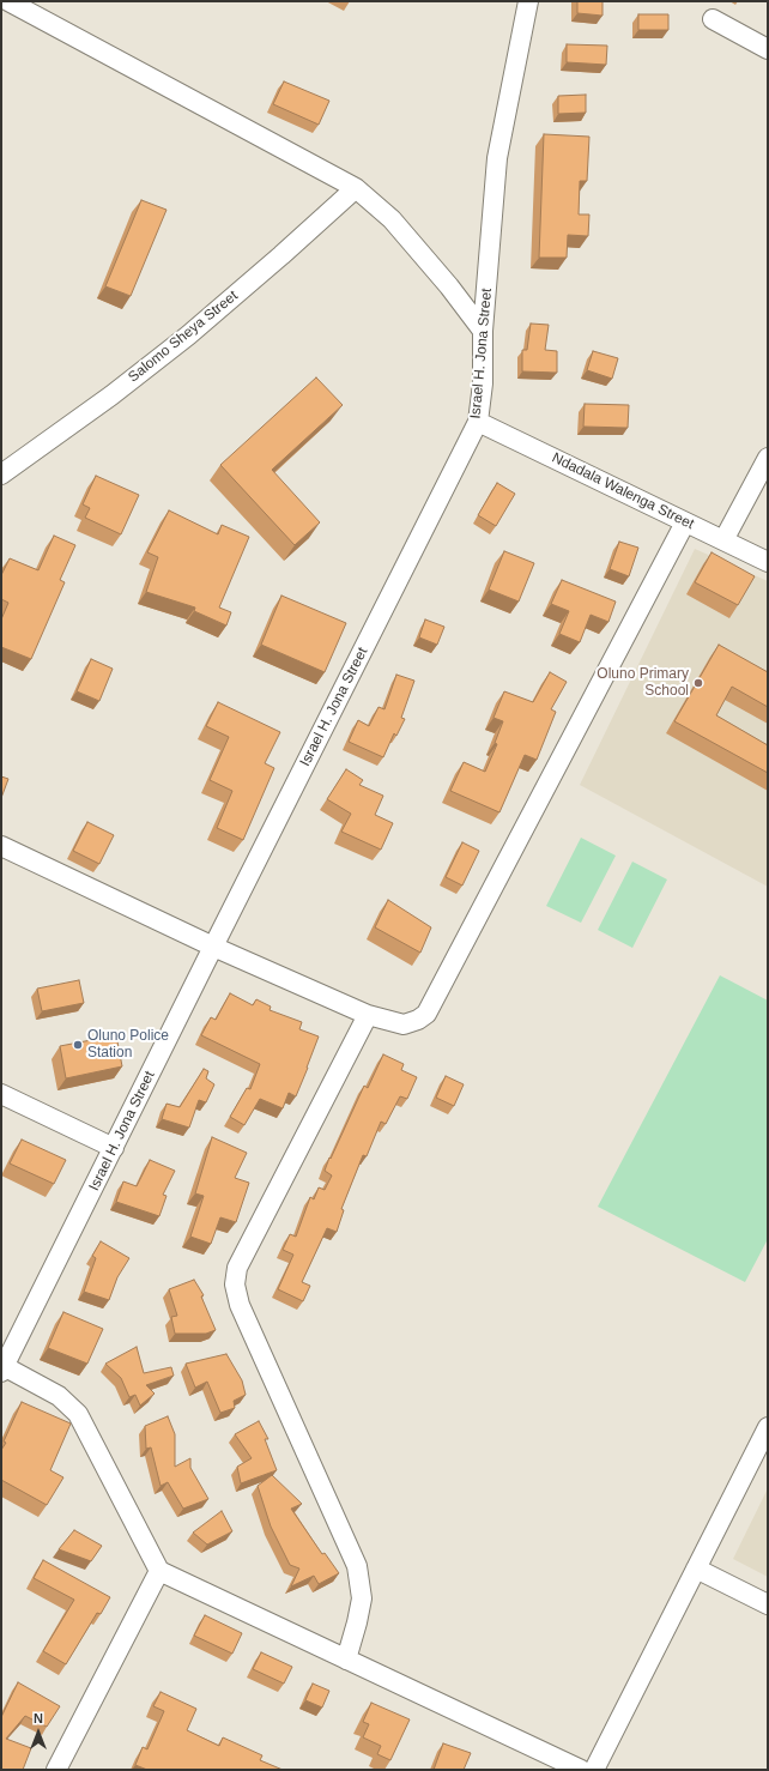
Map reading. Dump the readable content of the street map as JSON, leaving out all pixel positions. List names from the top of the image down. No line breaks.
{"streets":{"street":["Salomo Sheya Street","Israel H. Jona Street","Ndadala Walenga Street"]},"crossings":[["Israel H. Jona Street","Ndadala Walenga Street"]],"places":["Oluno Primary School","Oluno Police Station"],"north":"top"}
